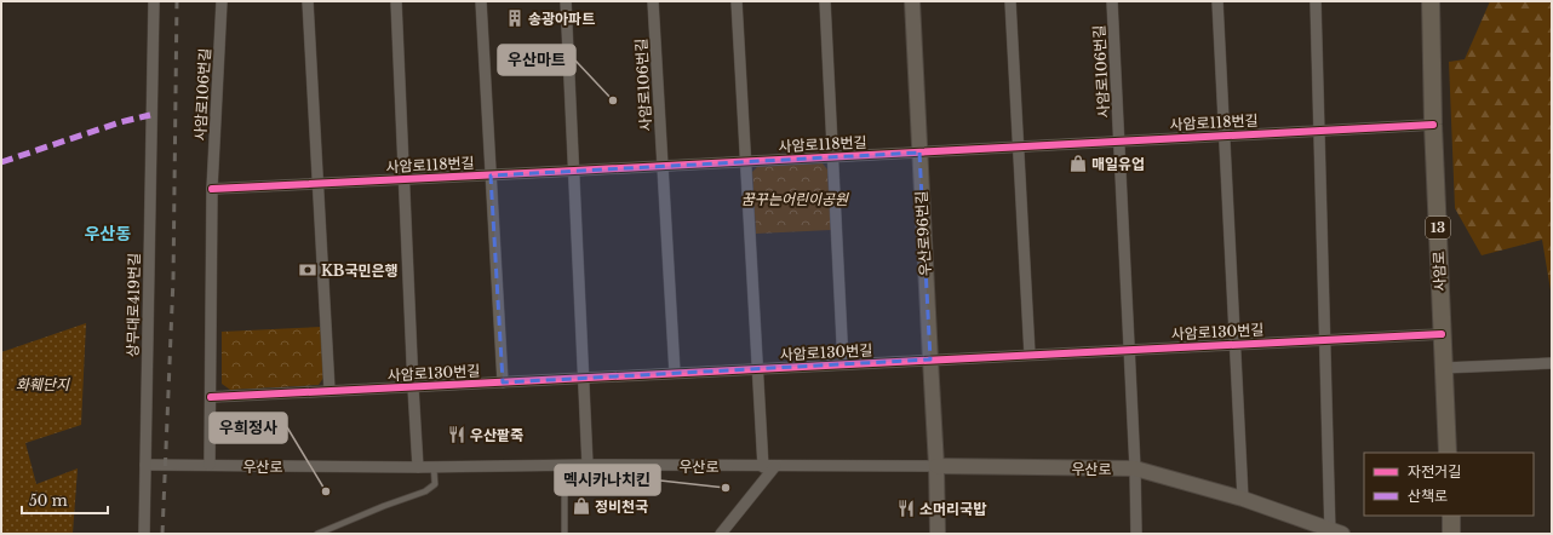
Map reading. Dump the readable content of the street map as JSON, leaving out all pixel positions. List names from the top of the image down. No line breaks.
{"streets":{"main road":["13","사암로"],"street":["사암로106번길","사암로118번길","우산로96번길","상무대로419번길","사암로130번길","우산로"]},"crossings":[["사암로106번길","사암로118번길"],["사암로106번길","사암로130번길"],["사암로106번길","우산로"],["사암로118번길","우산로96번길"],["사암로118번길","사암로"],["사암로118번길","사암로130번길"],["사암로118번길","우산로"],["우산로96번길","사암로130번길"],["우산로96번길","우산로"],["사암로","사암로130번길"],["상무대로419번길","우산로"],["사암로130번길","우산로"]],"districts":["우산동"],"parks":["꿈꾸는어린이공원","화훼단지"],"places":{"building":["송광아파트"],"other":["우산마트","멕시카나치킨","우희정사"],"shop":["매일유업","정비천국"],"bank":["KB국민은행"],"restaurant":["우산팥죽","소머리국밥"]},"legend":["자전거길","산책로"],"scale_bar":"50 m"}
